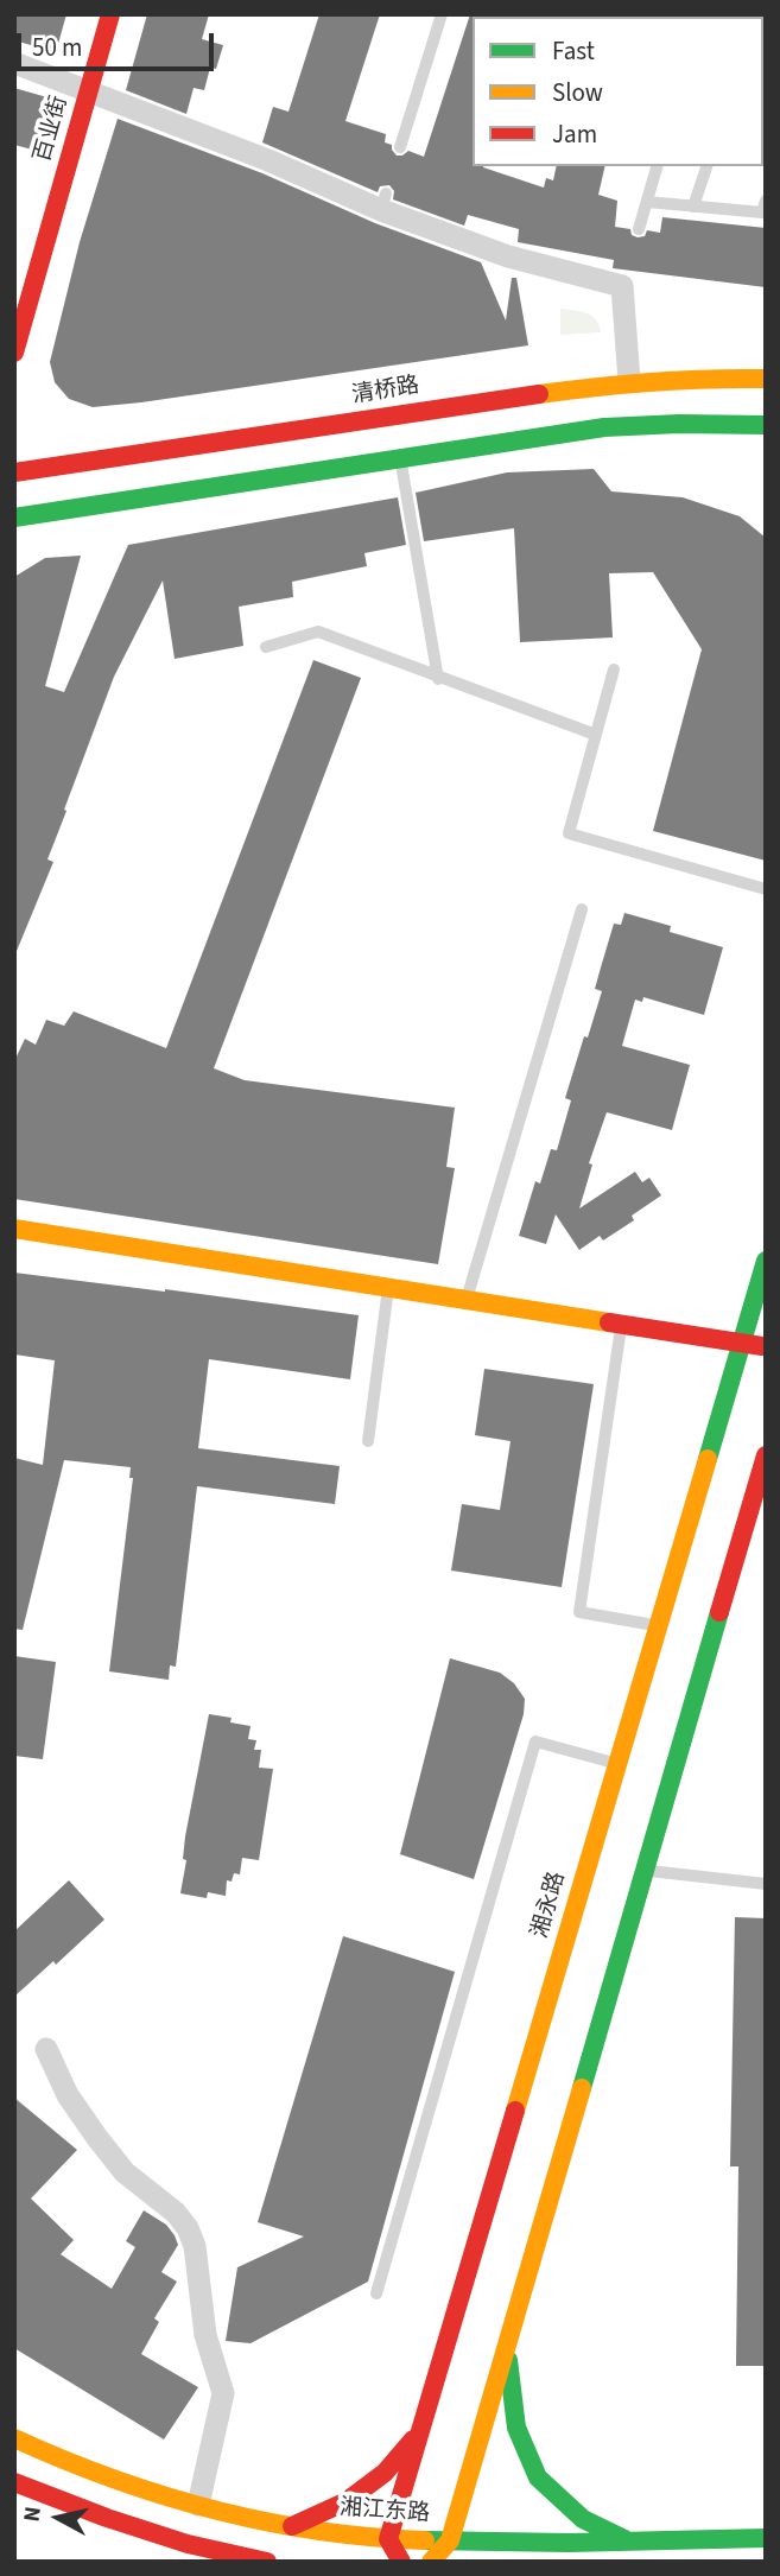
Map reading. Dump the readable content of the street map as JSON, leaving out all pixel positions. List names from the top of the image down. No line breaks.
{"streets":{"main road":["百业街","清桥路","湘永路","湘江东路"]},"crossings":[["湘永路","湘江东路"]],"legend":["Fast","Slow","Jam"],"scale_bar":"50 m","north":"left"}
